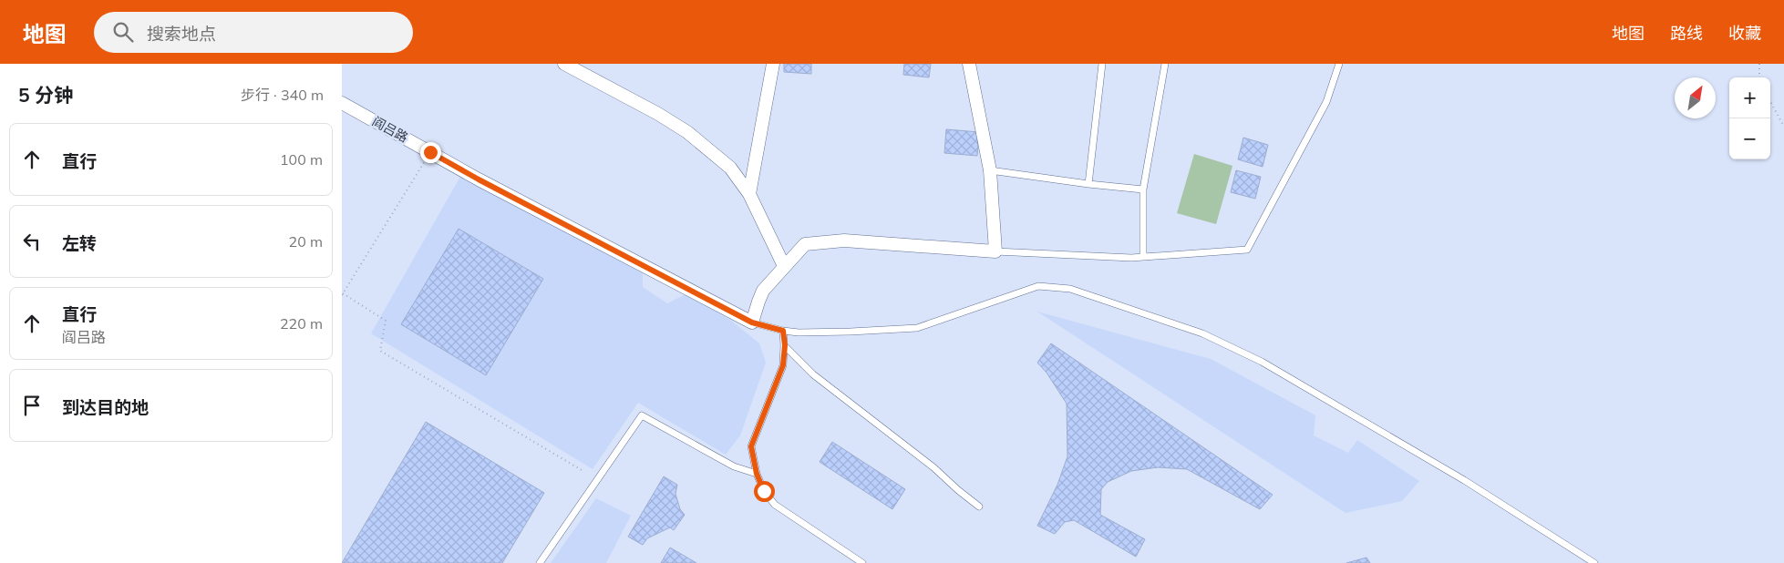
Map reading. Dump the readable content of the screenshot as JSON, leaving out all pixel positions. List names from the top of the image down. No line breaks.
{"streets":{"street":["阎吕路"]},"north":"top right","page":{"header":"地图","search":"搜索地点","nav":["地图","路线","收藏"],"heading":["5 分钟","步行 · 340 m"],"map_buttons":["+","−"],"list":[["直行","100 m"],["左转","20 m"],["直行","阎吕路","220 m"],"到达目的地"]}}
